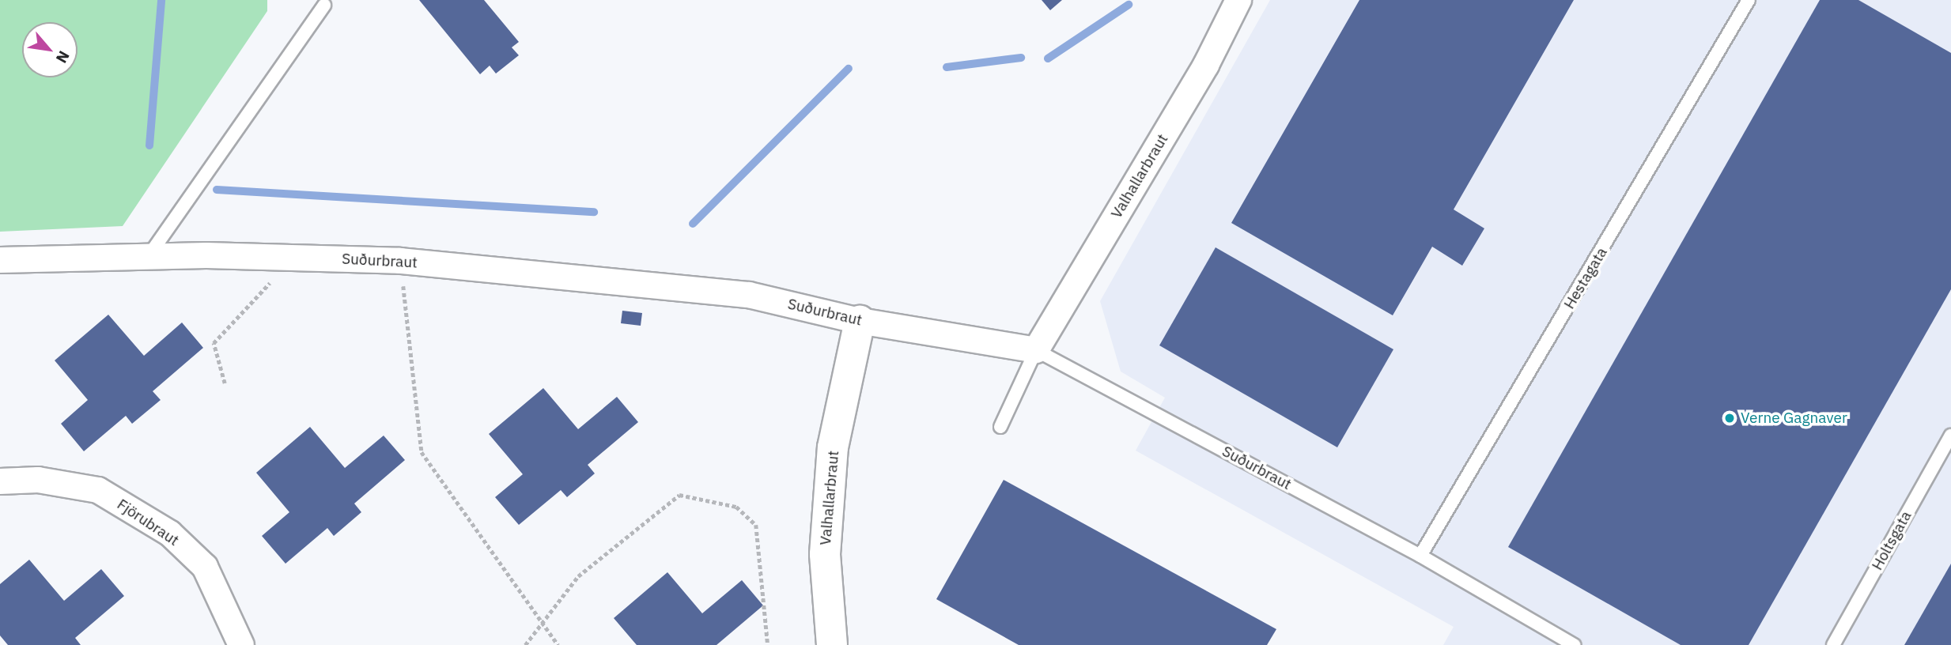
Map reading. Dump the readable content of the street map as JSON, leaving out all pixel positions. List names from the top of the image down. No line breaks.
{"streets":{"street":["Valhallarbraut","Suðurbraut","Fjörubraut"],"lane":["Hestagata","Holtsgata"]},"crossings":[["Valhallarbraut","Suðurbraut"],["Suðurbraut","Hestagata"]],"places":["Verne Gagnaver"],"north":"bottom right"}
